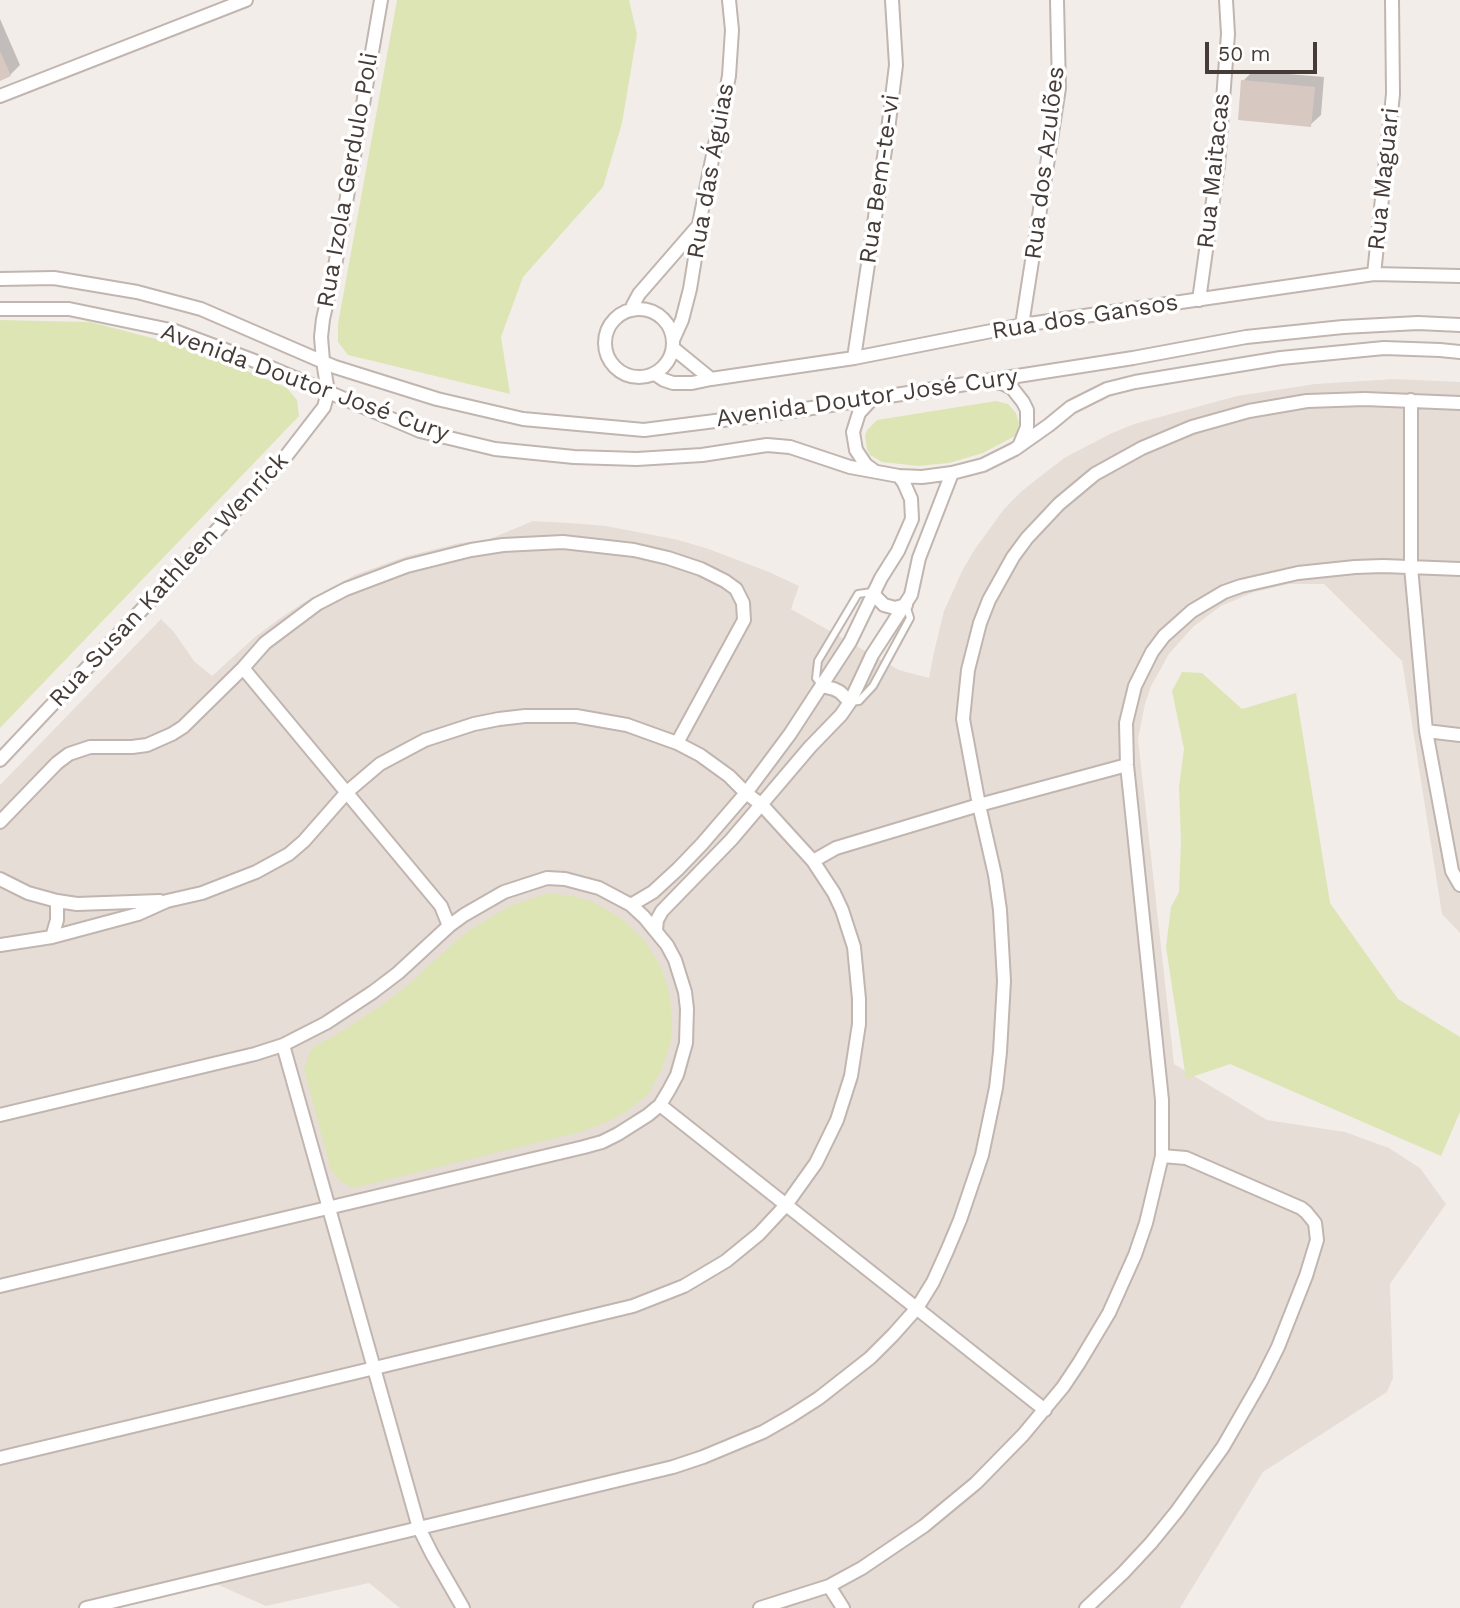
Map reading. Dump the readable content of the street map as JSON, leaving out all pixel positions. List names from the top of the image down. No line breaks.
{"streets":{"street":["Rua dos Azulões","Rua das Águias","Rua Maitacas","Rua Bem-te-vi","Rua Maguari","Rua Izola Gerdulo Poli","Rua dos Gansos","Avenida Doutor José Cury","Rua Susan Kathleen Wenrick"]},"crossings":[["Rua dos Azulões","Rua dos Gansos"],["Rua das Águias","Rua dos Gansos"],["Rua Maitacas","Rua dos Gansos"],["Rua Bem-te-vi","Rua dos Gansos"],["Rua Maguari","Rua dos Gansos"],["Rua Izola Gerdulo Poli","Avenida Doutor José Cury"],["Rua Izola Gerdulo Poli","Rua Susan Kathleen Wenrick"],["Avenida Doutor José Cury","Rua Susan Kathleen Wenrick"]],"scale_bar":"50 m"}
